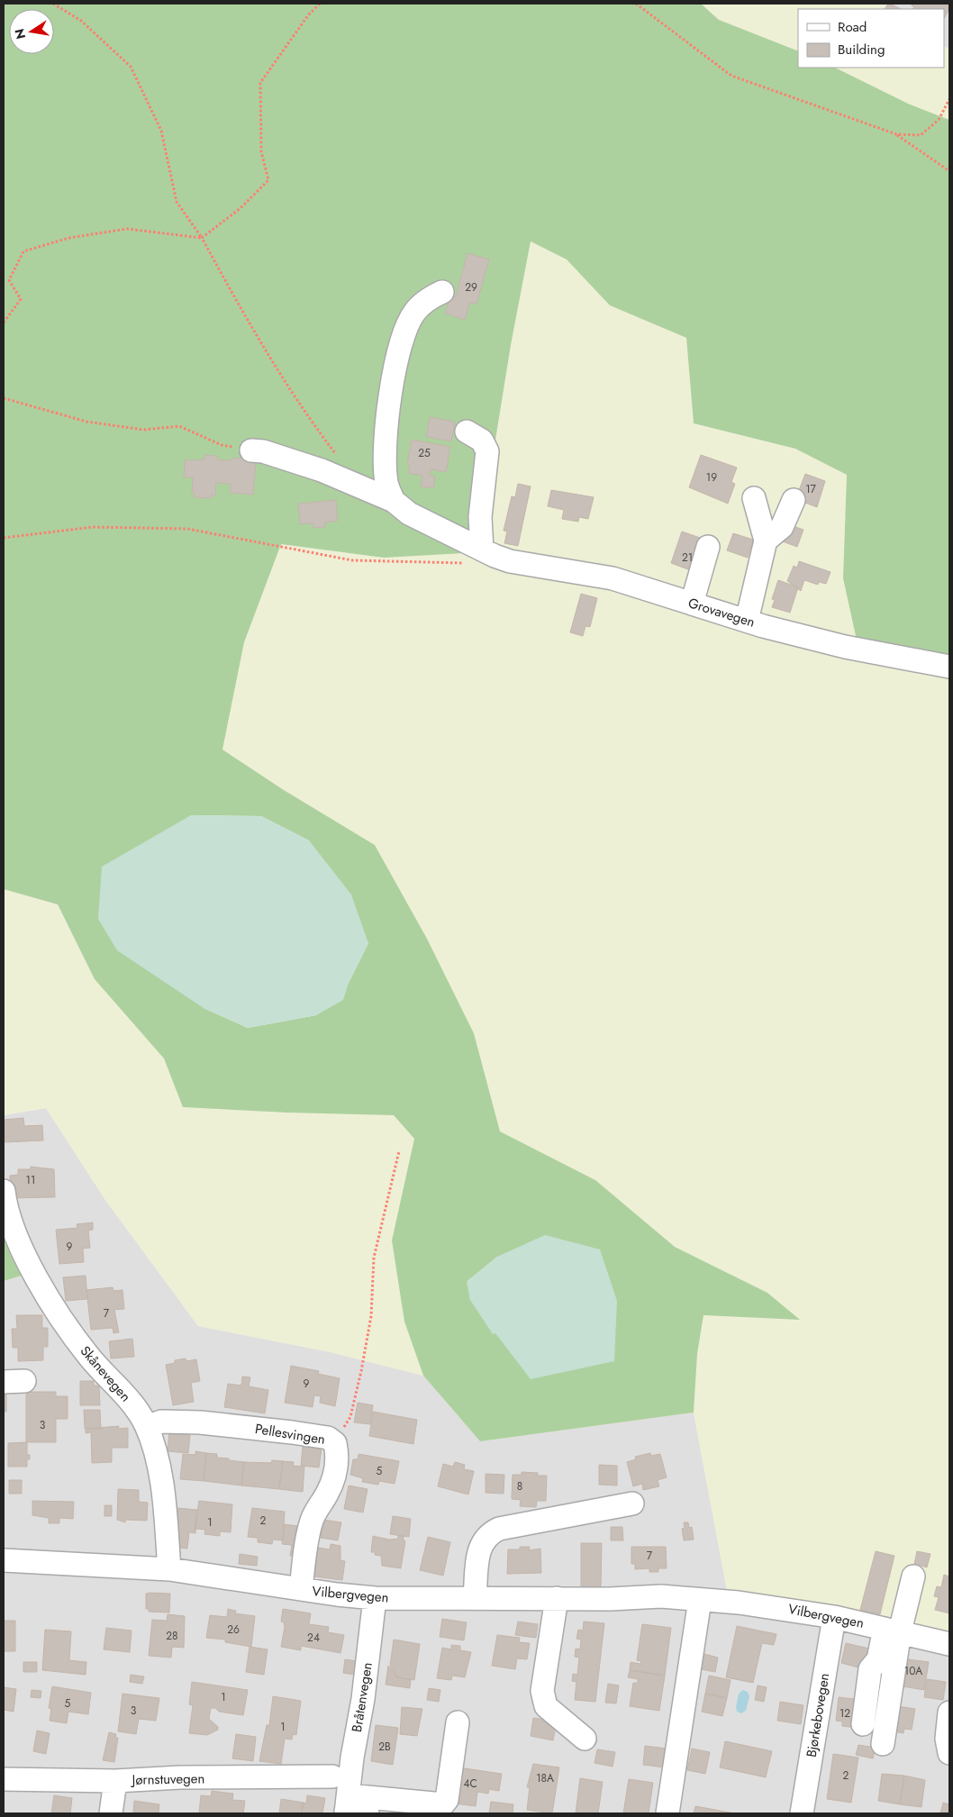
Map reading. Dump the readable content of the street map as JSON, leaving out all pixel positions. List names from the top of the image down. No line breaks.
{"streets":{"street":["Grovavegen","Skånevegen","Pellesvingen","Vilbergvegen","Bråtenvegen","Bjørkebovegen","Jørnstuvegen"]},"crossings":[["Skånevegen","Pellesvingen"],["Skånevegen","Vilbergvegen"],["Pellesvingen","Vilbergvegen"],["Vilbergvegen","Bråtenvegen"],["Vilbergvegen","Bjørkebovegen"]],"house_numbers":["29","25","19","17","21","11","9","7","9","3","5","8","2","1","7","26","28","24","10A","1","5","3","12","1","2B","2","18A","4C"],"legend":["Road","Building"],"north":"left"}
